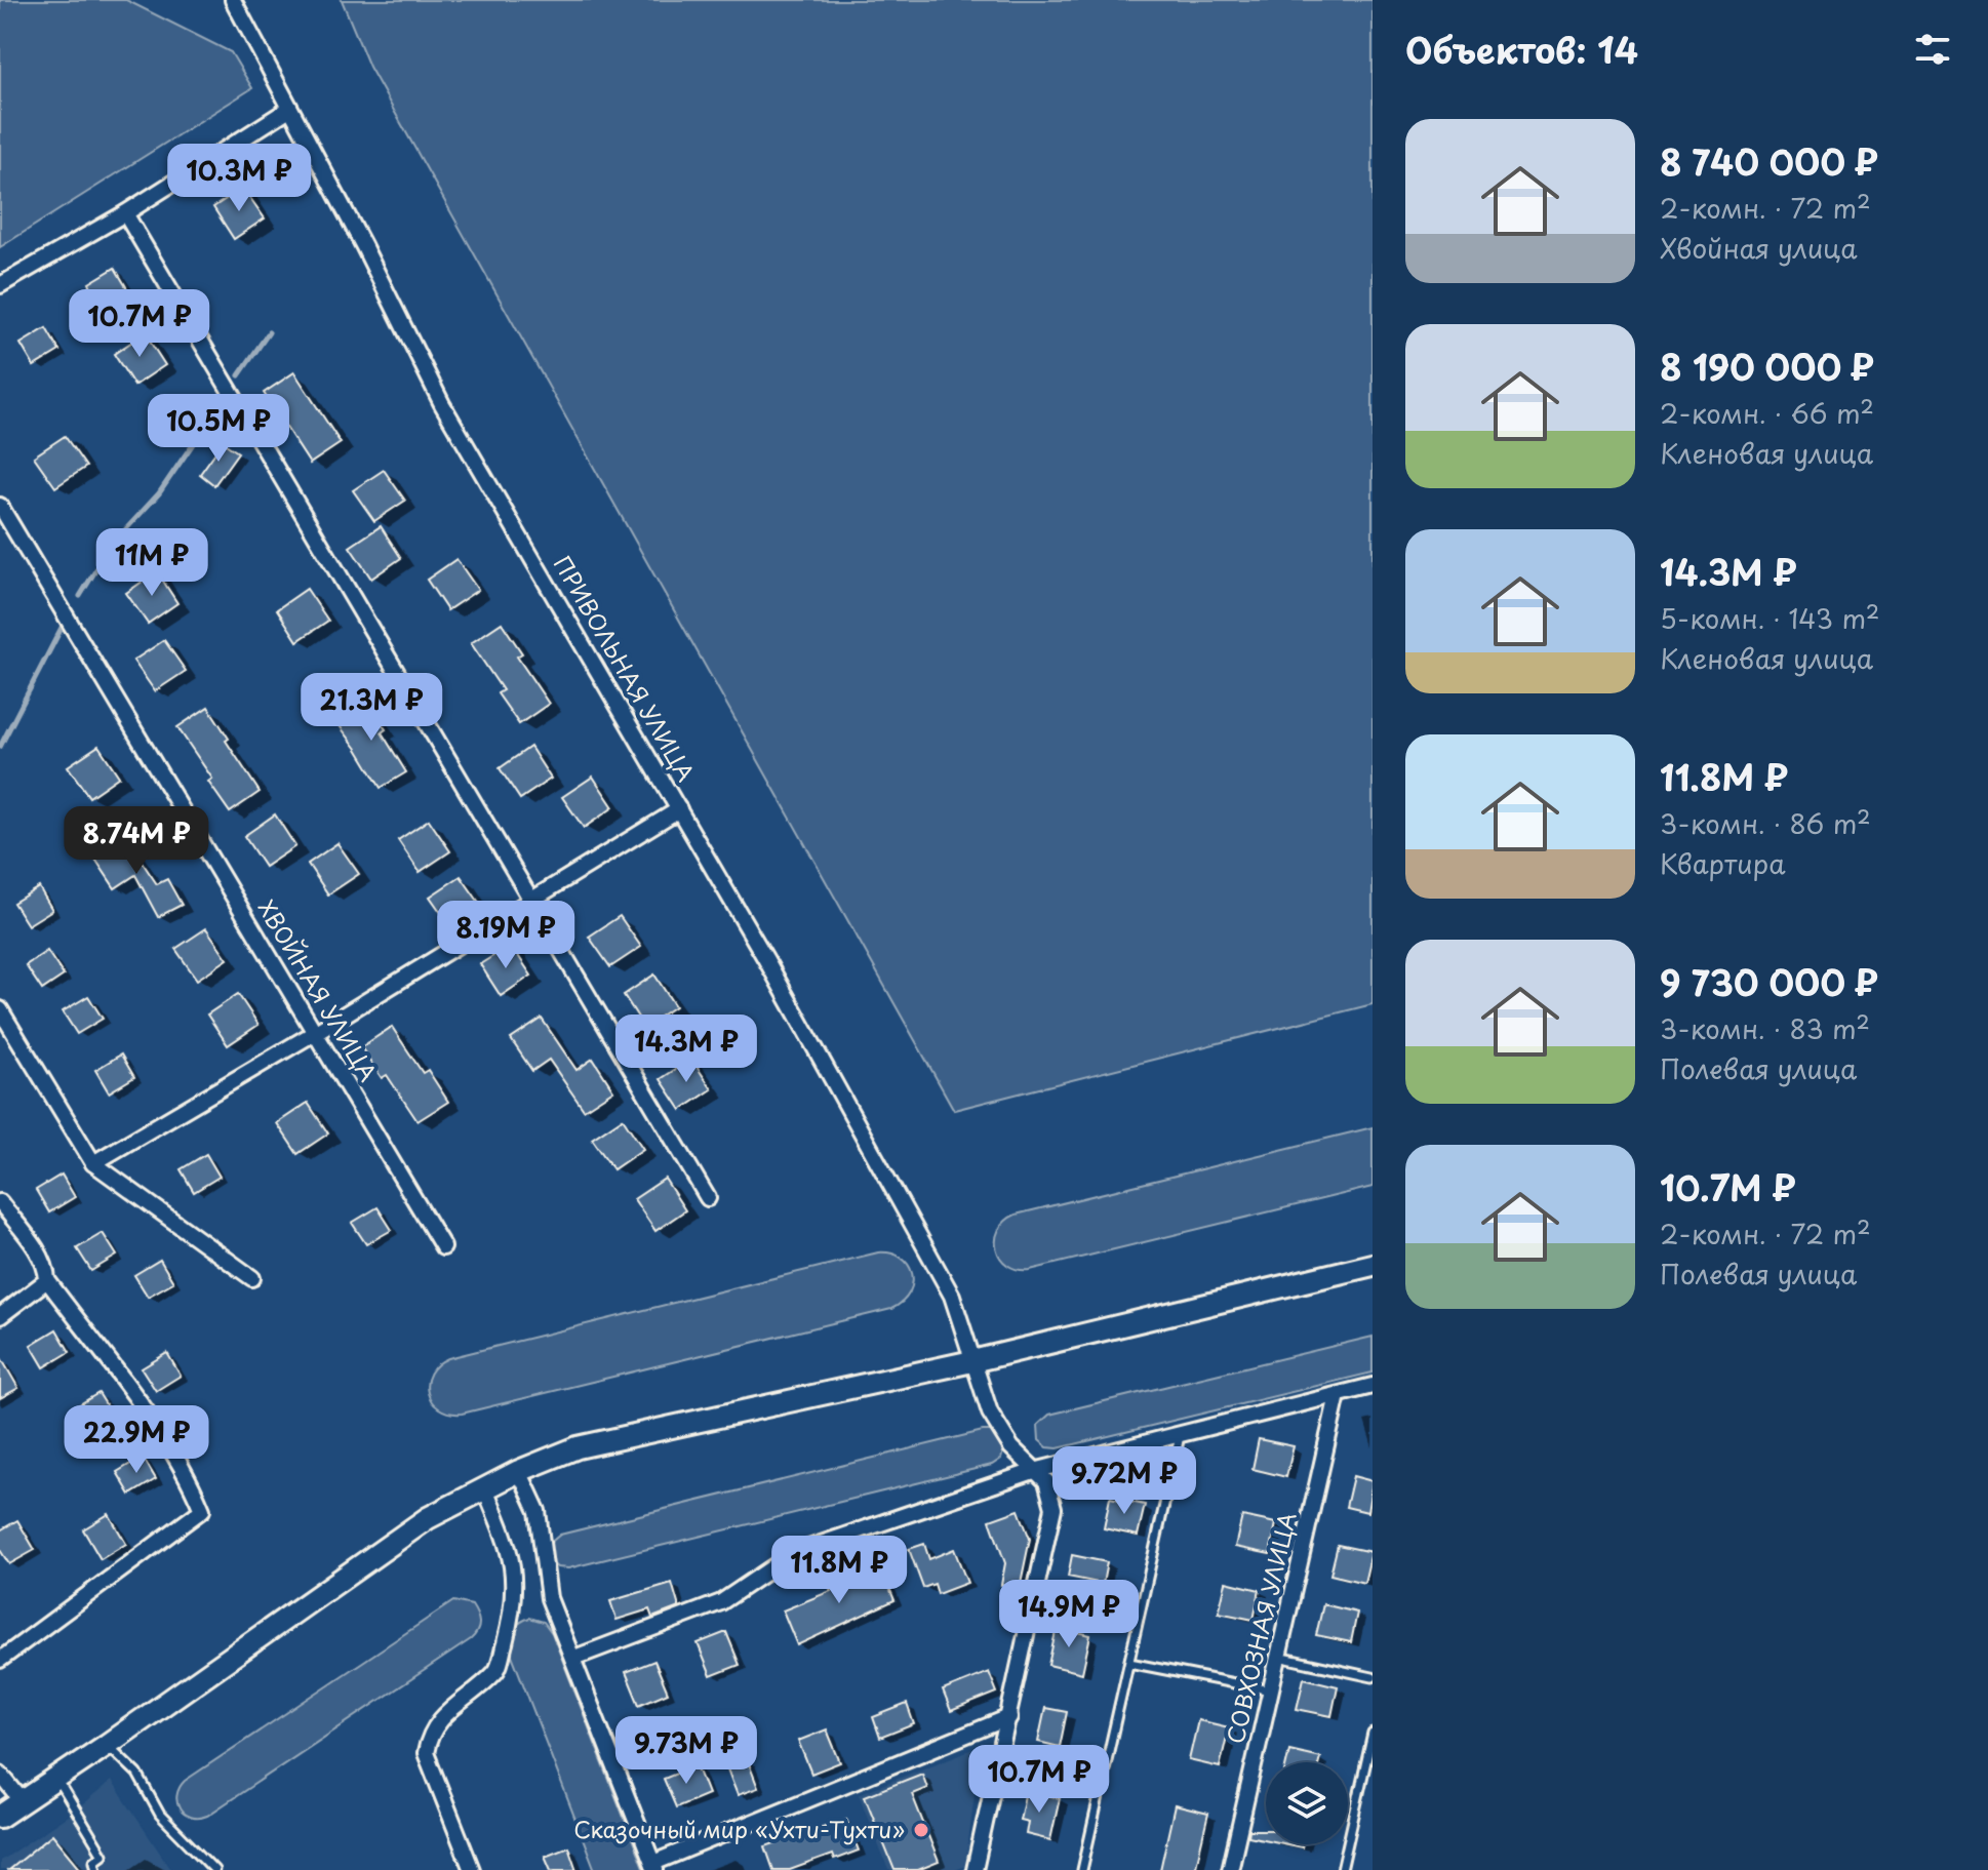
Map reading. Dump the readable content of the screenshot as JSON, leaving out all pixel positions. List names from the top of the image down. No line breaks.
{"streets":{"street":["ПРИВОЛЬНАЯ УЛИЦА","ХВОЙНАЯ УЛИЦА","СОВХОЗНАЯ УЛИЦА"]},"places":["Сказочный мир «Ухти-Тухти»"],"page":{"heading":"Объектов: 14","list":[{"name":"8 740 000 ₽","note":"2-комн. · 72 m² · Хвойная улица"},{"name":"8 190 000 ₽","note":"2-комн. · 66 m² · Кленовая улица"},{"name":"14.3M ₽","note":"5-комн. · 143 m² · Кленовая улица"},{"name":"11.8M ₽","note":"3-комн. · 86 m² · Квартира"},{"name":"9 730 000 ₽","note":"3-комн. · 83 m² · Полевая улица"},{"name":"10.7M ₽","note":"2-комн. · 72 m² · Полевая улица"}],"price":["10.3M ₽","10.7M ₽","10.5M ₽","11M ₽","21.3M ₽","8.74M ₽","8.19M ₽","14.3M ₽","22.9M ₽","9.72M ₽","11.8M ₽","14.9M ₽","9.73M ₽","10.7M ₽"]}}
